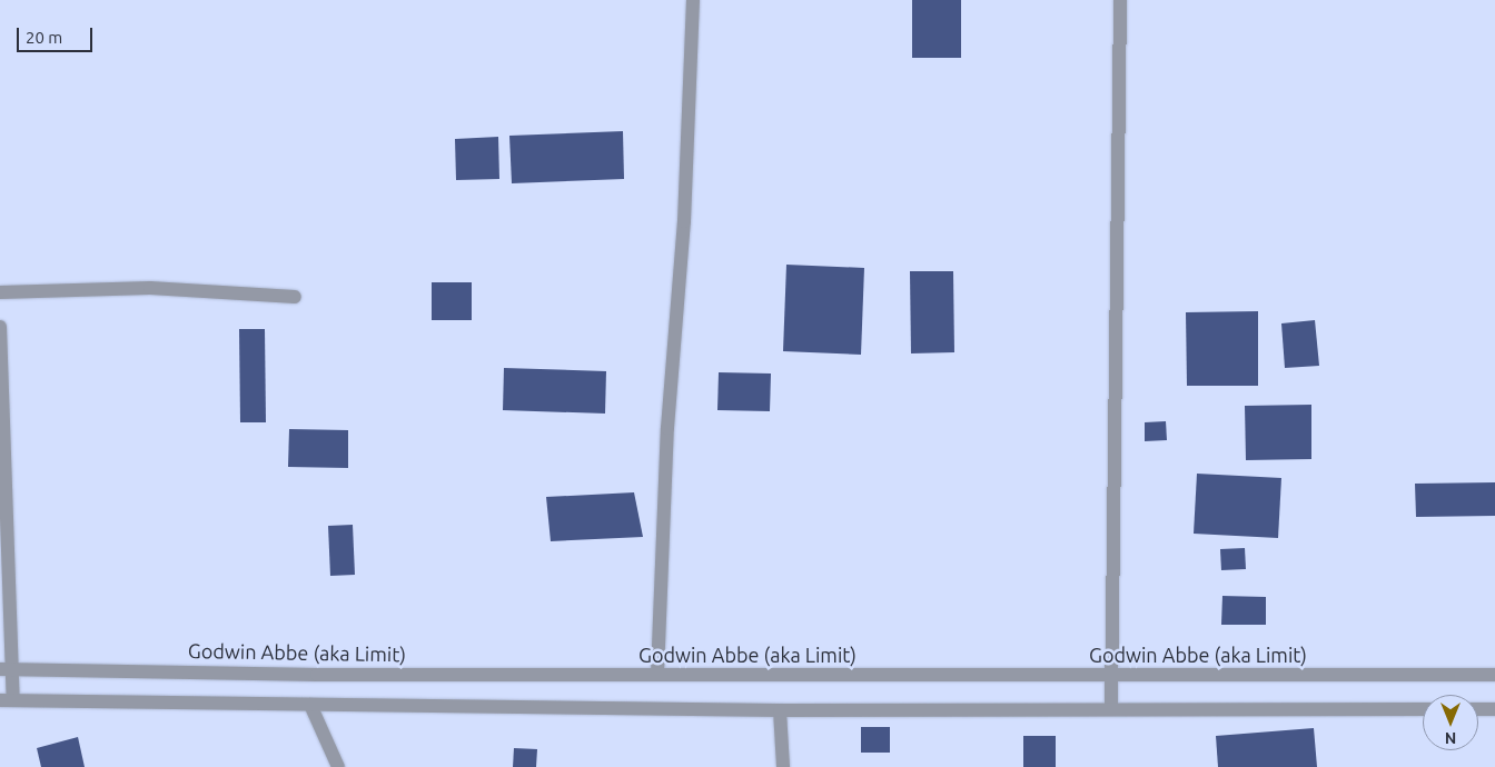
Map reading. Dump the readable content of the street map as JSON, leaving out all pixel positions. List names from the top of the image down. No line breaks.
{"streets":{"street":["Godwin Abbe (aka Limit)"]},"scale_bar":"20 m","north":"bottom"}
